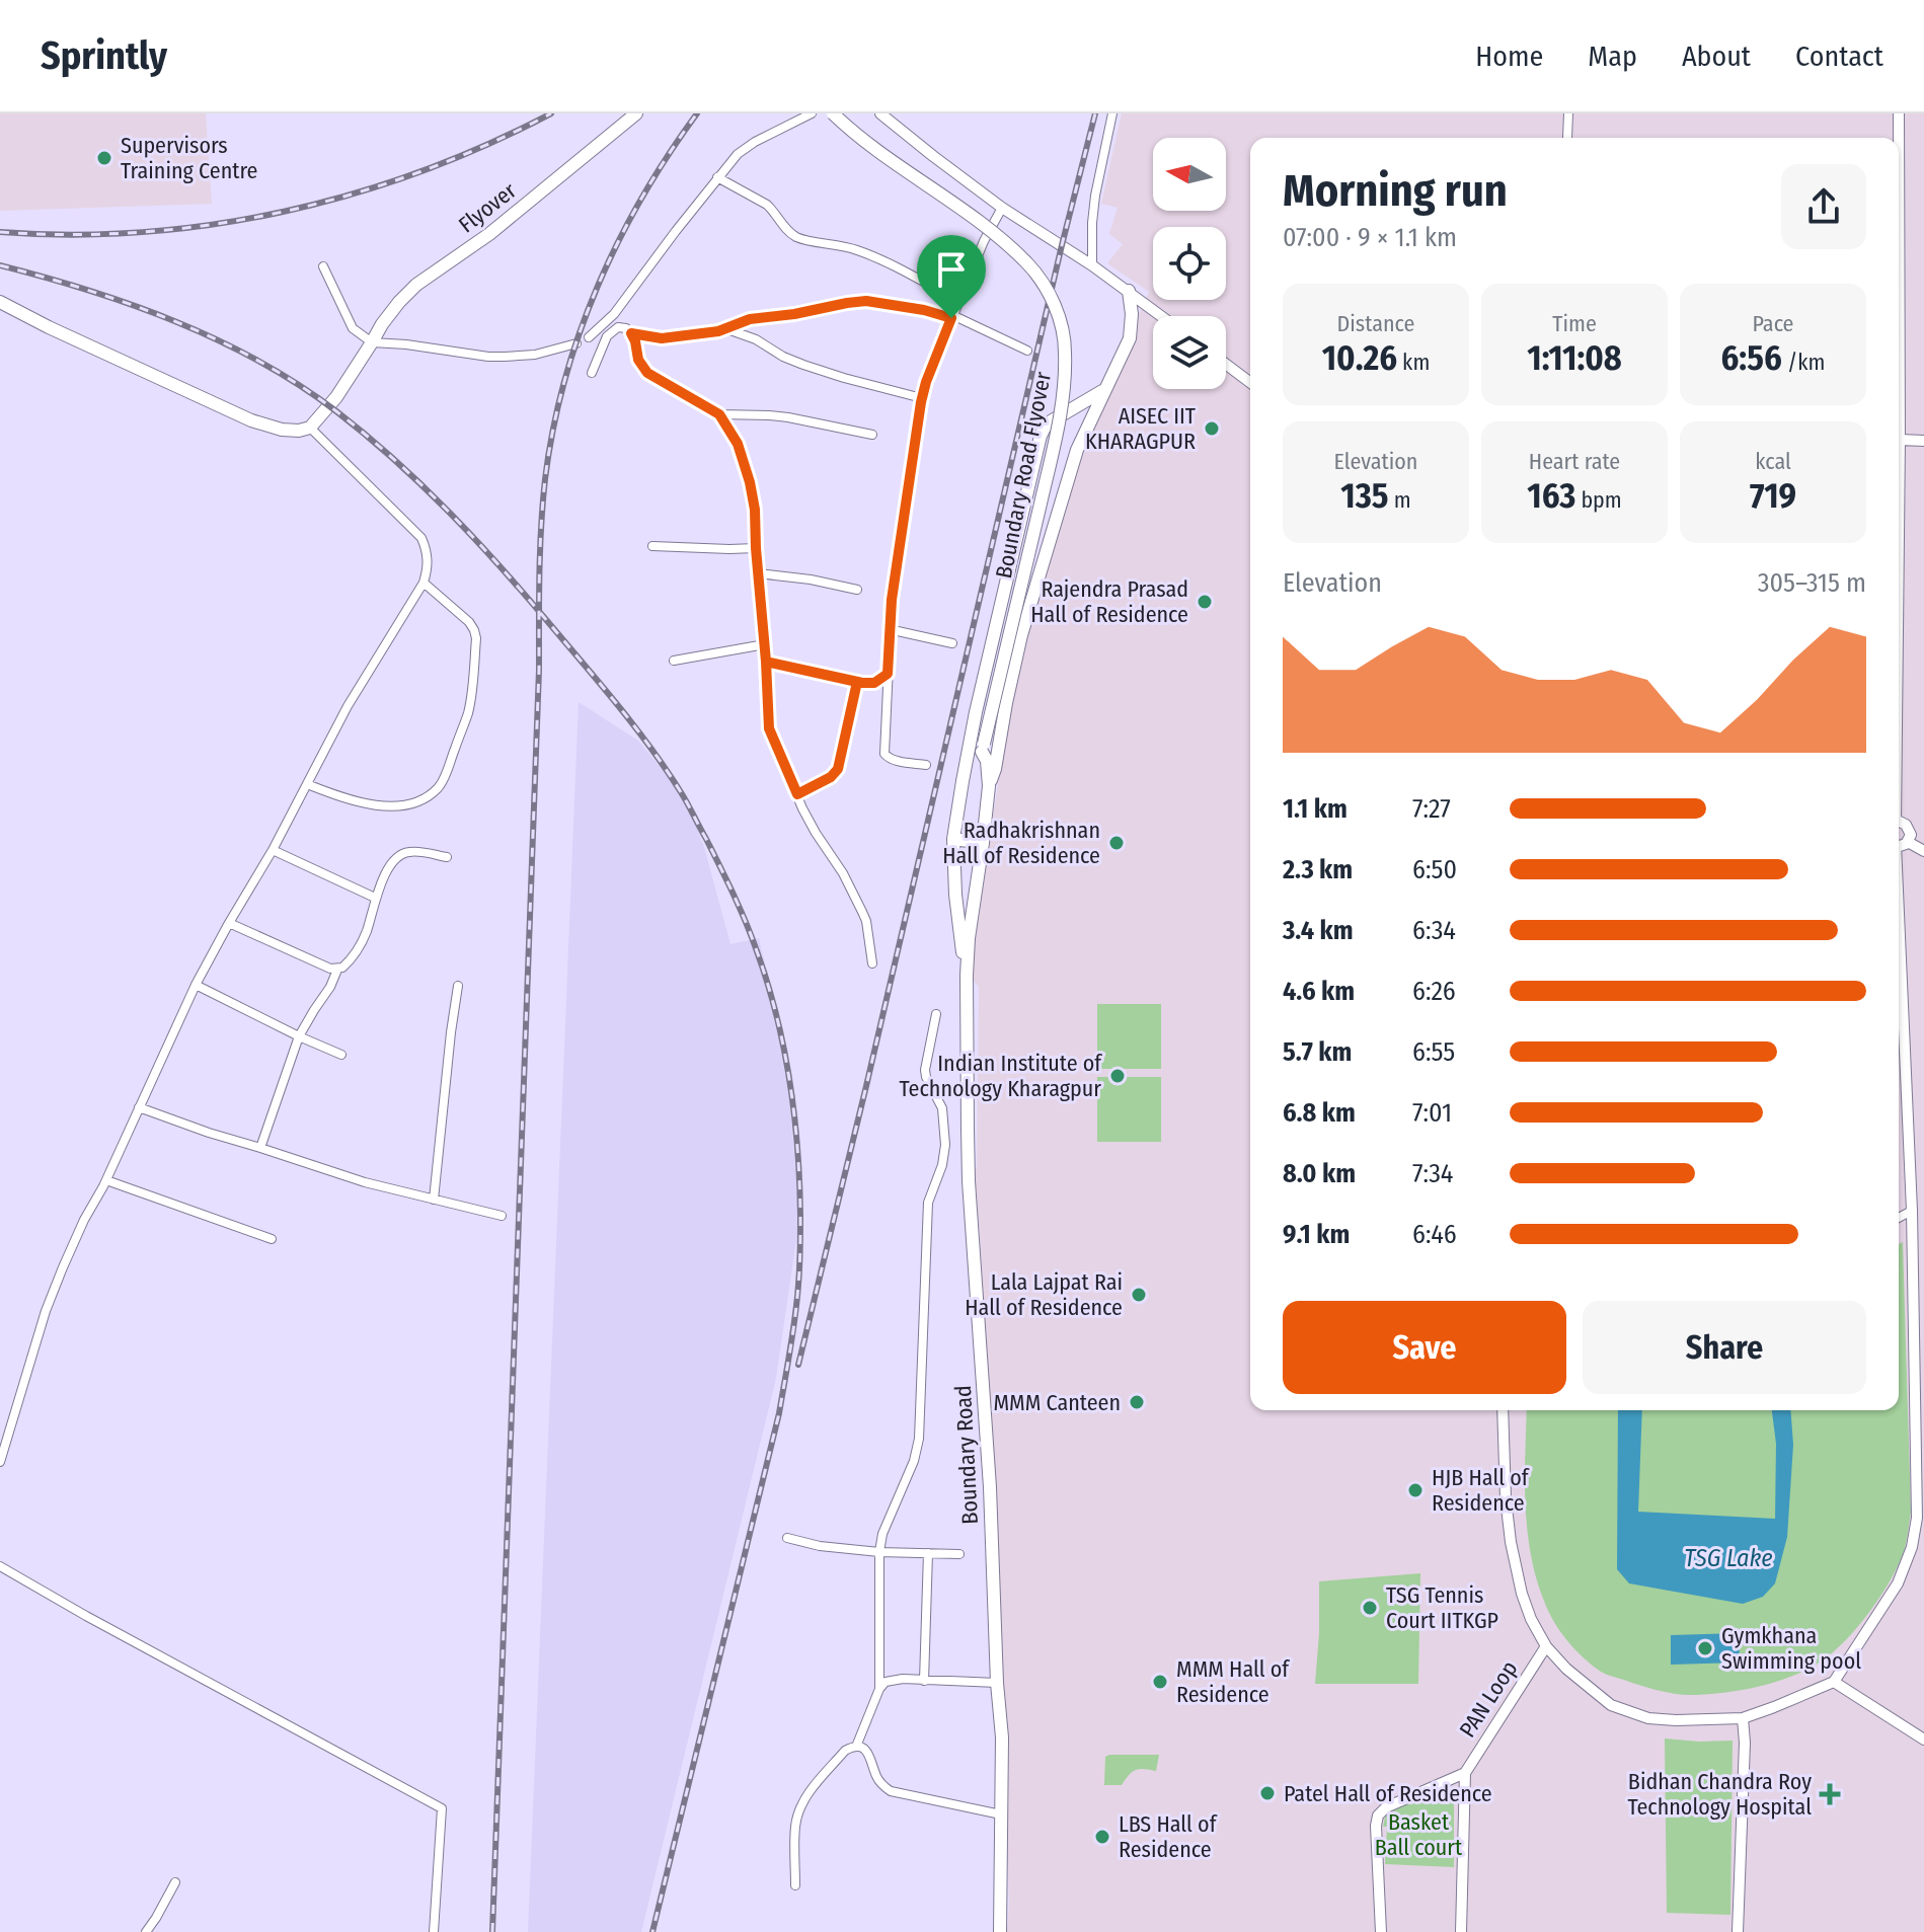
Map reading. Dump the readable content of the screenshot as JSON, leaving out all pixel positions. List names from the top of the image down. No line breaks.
{"streets":{"main road":["Flyover","Boundary Road Flyover","Boundary Road"],"street":["PAN Loop"]},"crossings":[["Boundary Road Flyover","Boundary Road"]],"water":["TSG Lake"],"parks":["Basket Ball court"],"places":{"other":["Supervisors Training Centre","AISEC IIT KHARAGPUR","Rajendra Prasad Hall of Residence","Radhakrishnan Hall of Residence","Indian Institute of Technology Kharagpur","Lala Lajpat Rai Hall of Residence","MMM Canteen","HJB Hall of Residence","TSG Tennis Court IITKGP","Gymkhana Swimming pool","MMM Hall of Residence","Patel Hall of Residence","LBS Hall of Residence"],"health":["Bidhan Chandra Roy Technology Hospital"]},"north":"left","page":{"header":"Sprintly","nav":["Home","Map","About","Contact"],"heading":["Morning run","07:00 · 9 × 1.1 km"],"stats":[["Distance","10.26 km"],["Time","1:11:08"],["Pace","6:56 /km"],["Elevation","135 m"],["Heart rate","163 bpm"],["kcal","719"]],"chart":["Elevation","305–315 m"],"list":[{"name":"1.1 km","note":"7:27"},{"name":"2.3 km","note":"6:50"},{"name":"3.4 km","note":"6:34"},{"name":"4.6 km","note":"6:26"},{"name":"5.7 km","note":"6:55"},{"name":"6.8 km","note":"7:01"},{"name":"8.0 km","note":"7:34"},{"name":"9.1 km","note":"6:46"}],"buttons":["Save","Share"]}}
